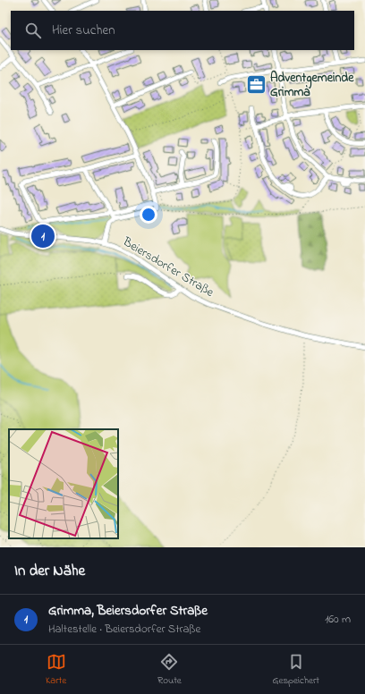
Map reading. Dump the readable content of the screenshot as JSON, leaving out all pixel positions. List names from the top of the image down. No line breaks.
{"streets":{"street":["Beiersdorfer Straße"]},"places":{"office":["Adventgemeinde Grimma"]},"page":{"search":"Hier suchen","pins":"1","heading":"In der Nähe","list":[{"mark":"1","name":"Grimma, Beiersdorfer Straße","note":"Haltestelle · Beiersdorfer Straße","value":"160 m"}],"nav":["Karte","Route","Gespeichert"]}}
